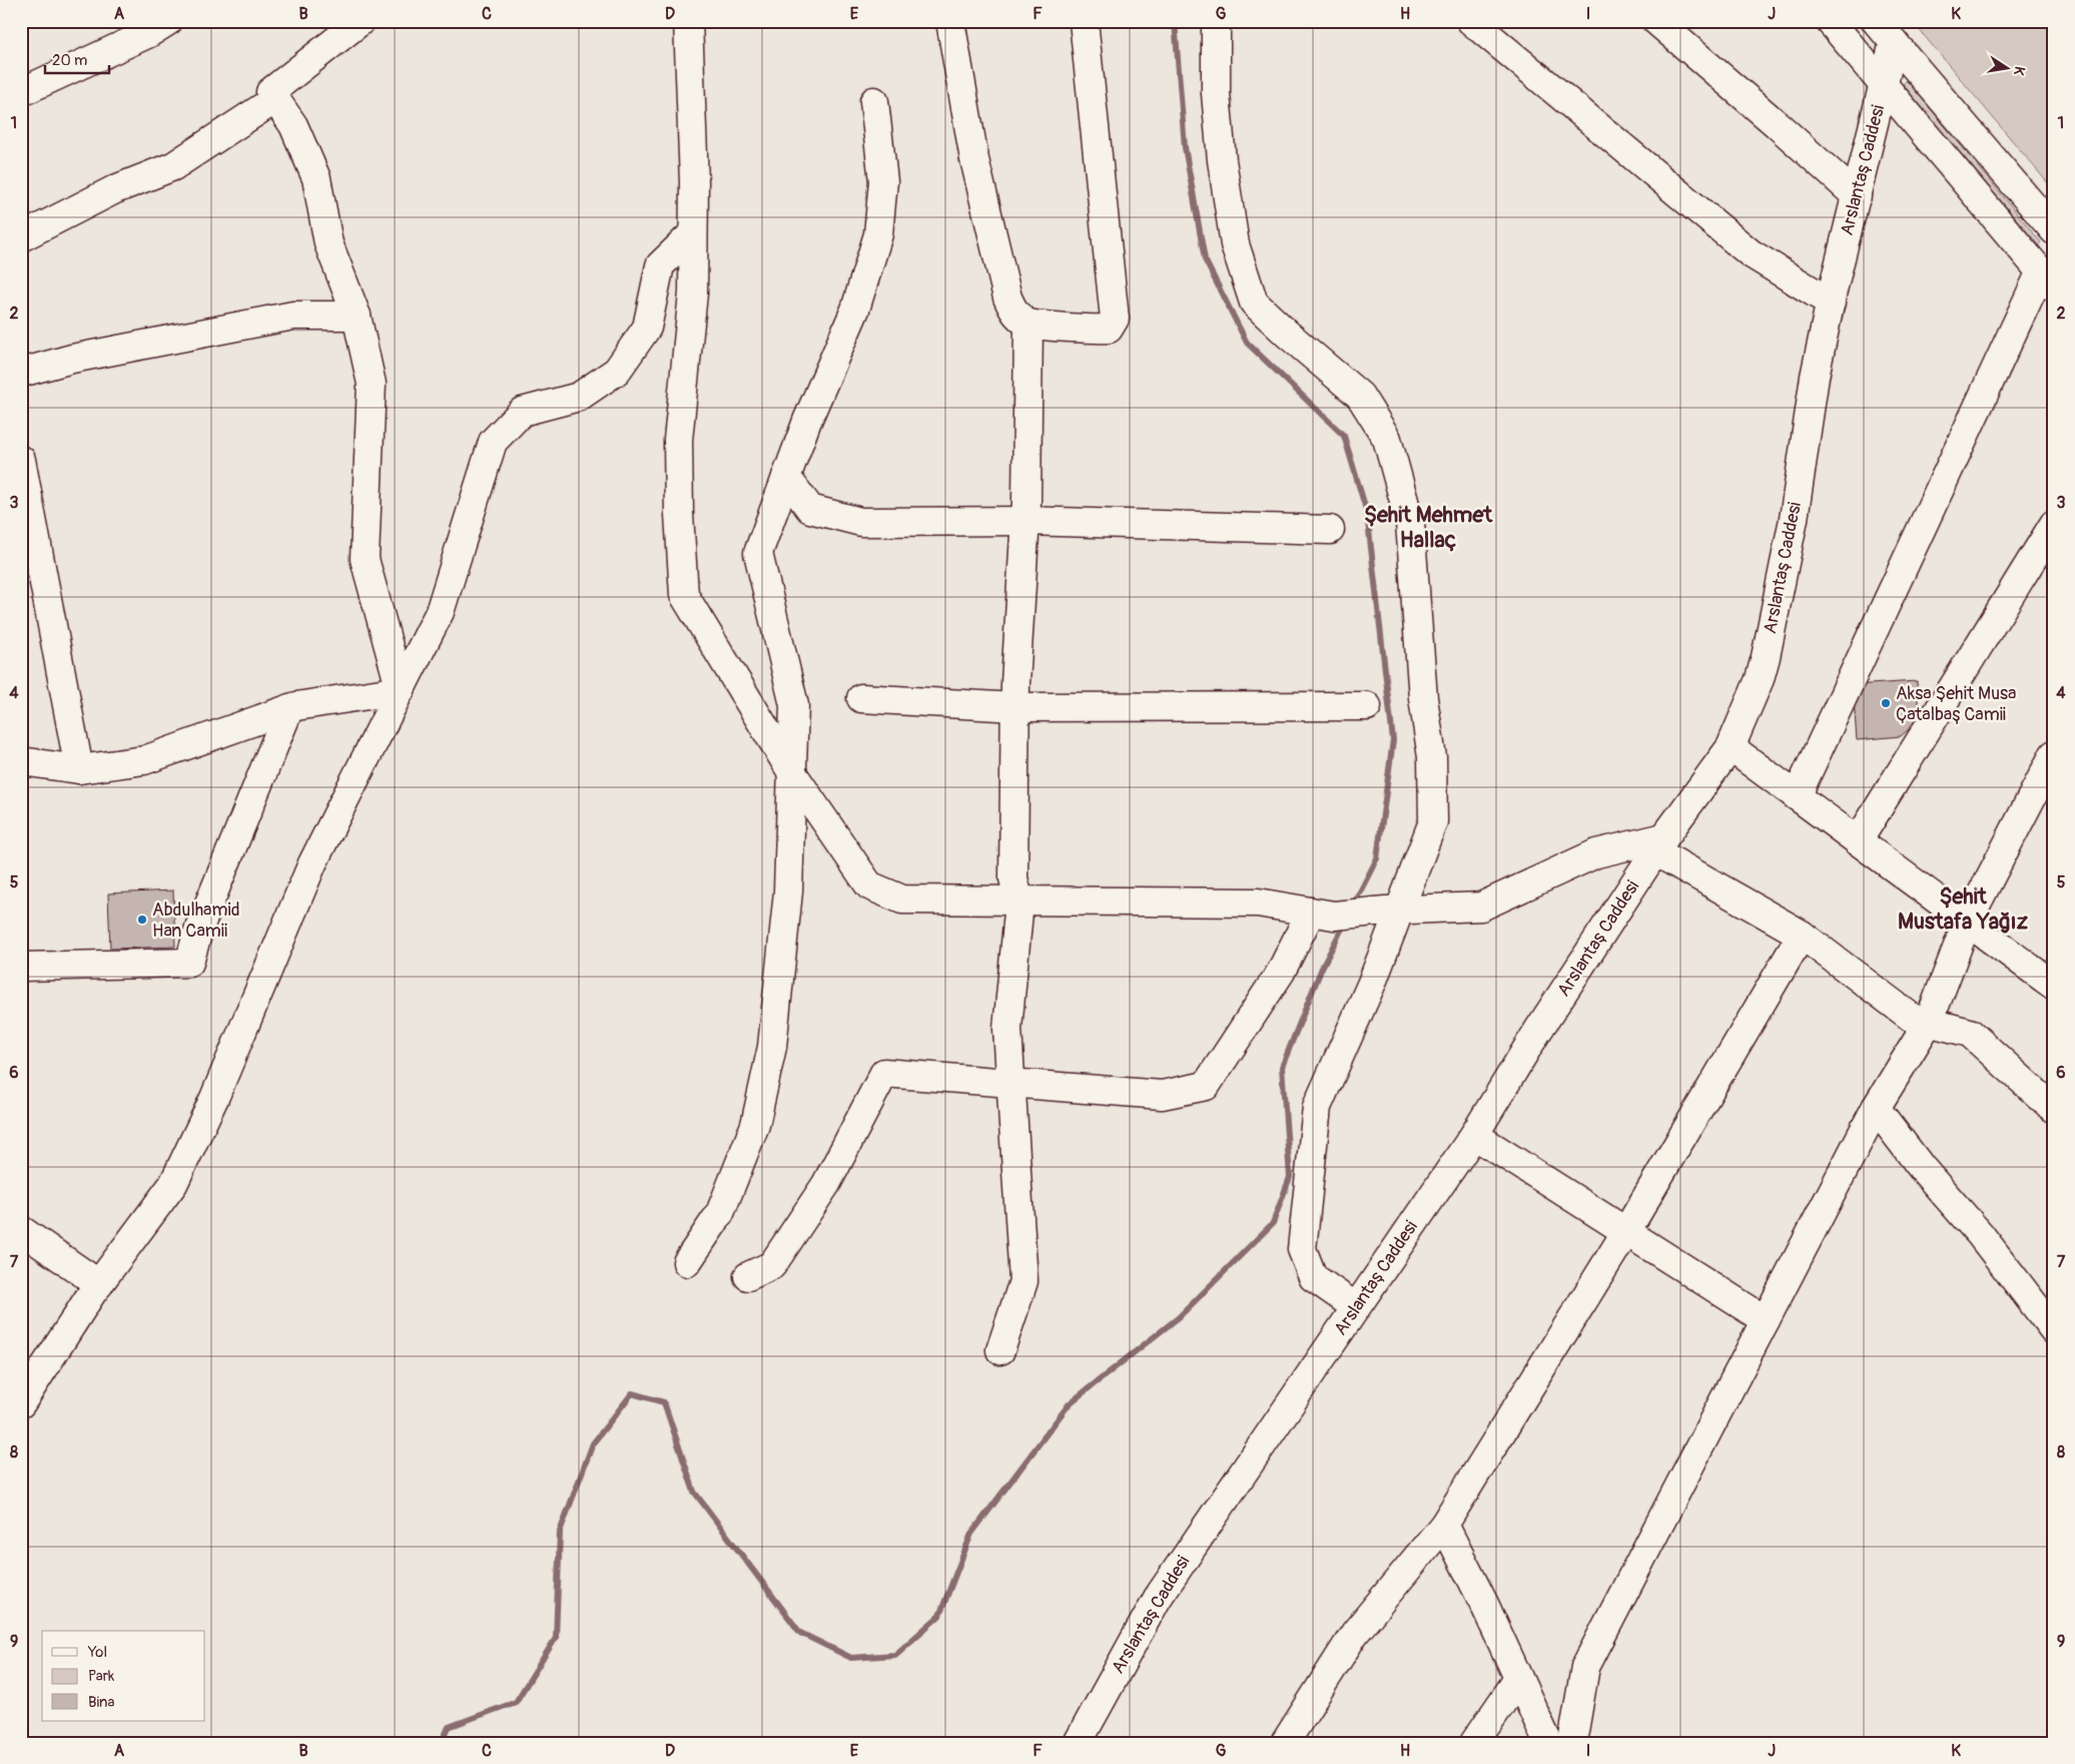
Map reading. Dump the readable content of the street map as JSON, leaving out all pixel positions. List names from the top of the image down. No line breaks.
{"streets":{"street":["Arslantaş Caddesi"]},"districts":["Şehit Mehmet Hallaç","Şehit Mustafa Yağız"],"places":["Aksa Şehit Musa Çatalbaş Camii","Abdulhamid Han Camii"],"legend":["Yol","Park","Bina"],"scale_bar":"20 m","north":"right","grid":{"columns":["A","B","C","D","E","F","G","H","I","J","K"],"rows":["1","2","3","4","5","6","7","8","9"]}}
